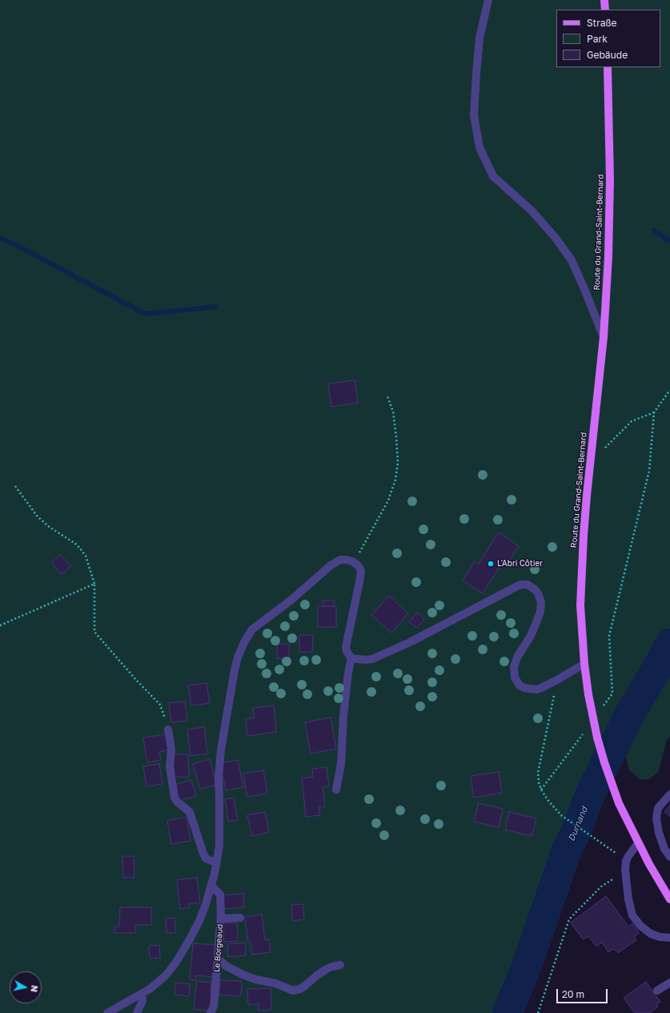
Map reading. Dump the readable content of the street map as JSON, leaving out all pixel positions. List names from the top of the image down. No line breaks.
{"streets":{"main road":["Route du Grand-Saint-Bernard"],"street":["Le Borgeaud"]},"water":["Durnand"],"places":["L'Abri Côtier"],"legend":["Straße","Park","Gebäude"],"scale_bar":"20 m","north":"right"}
